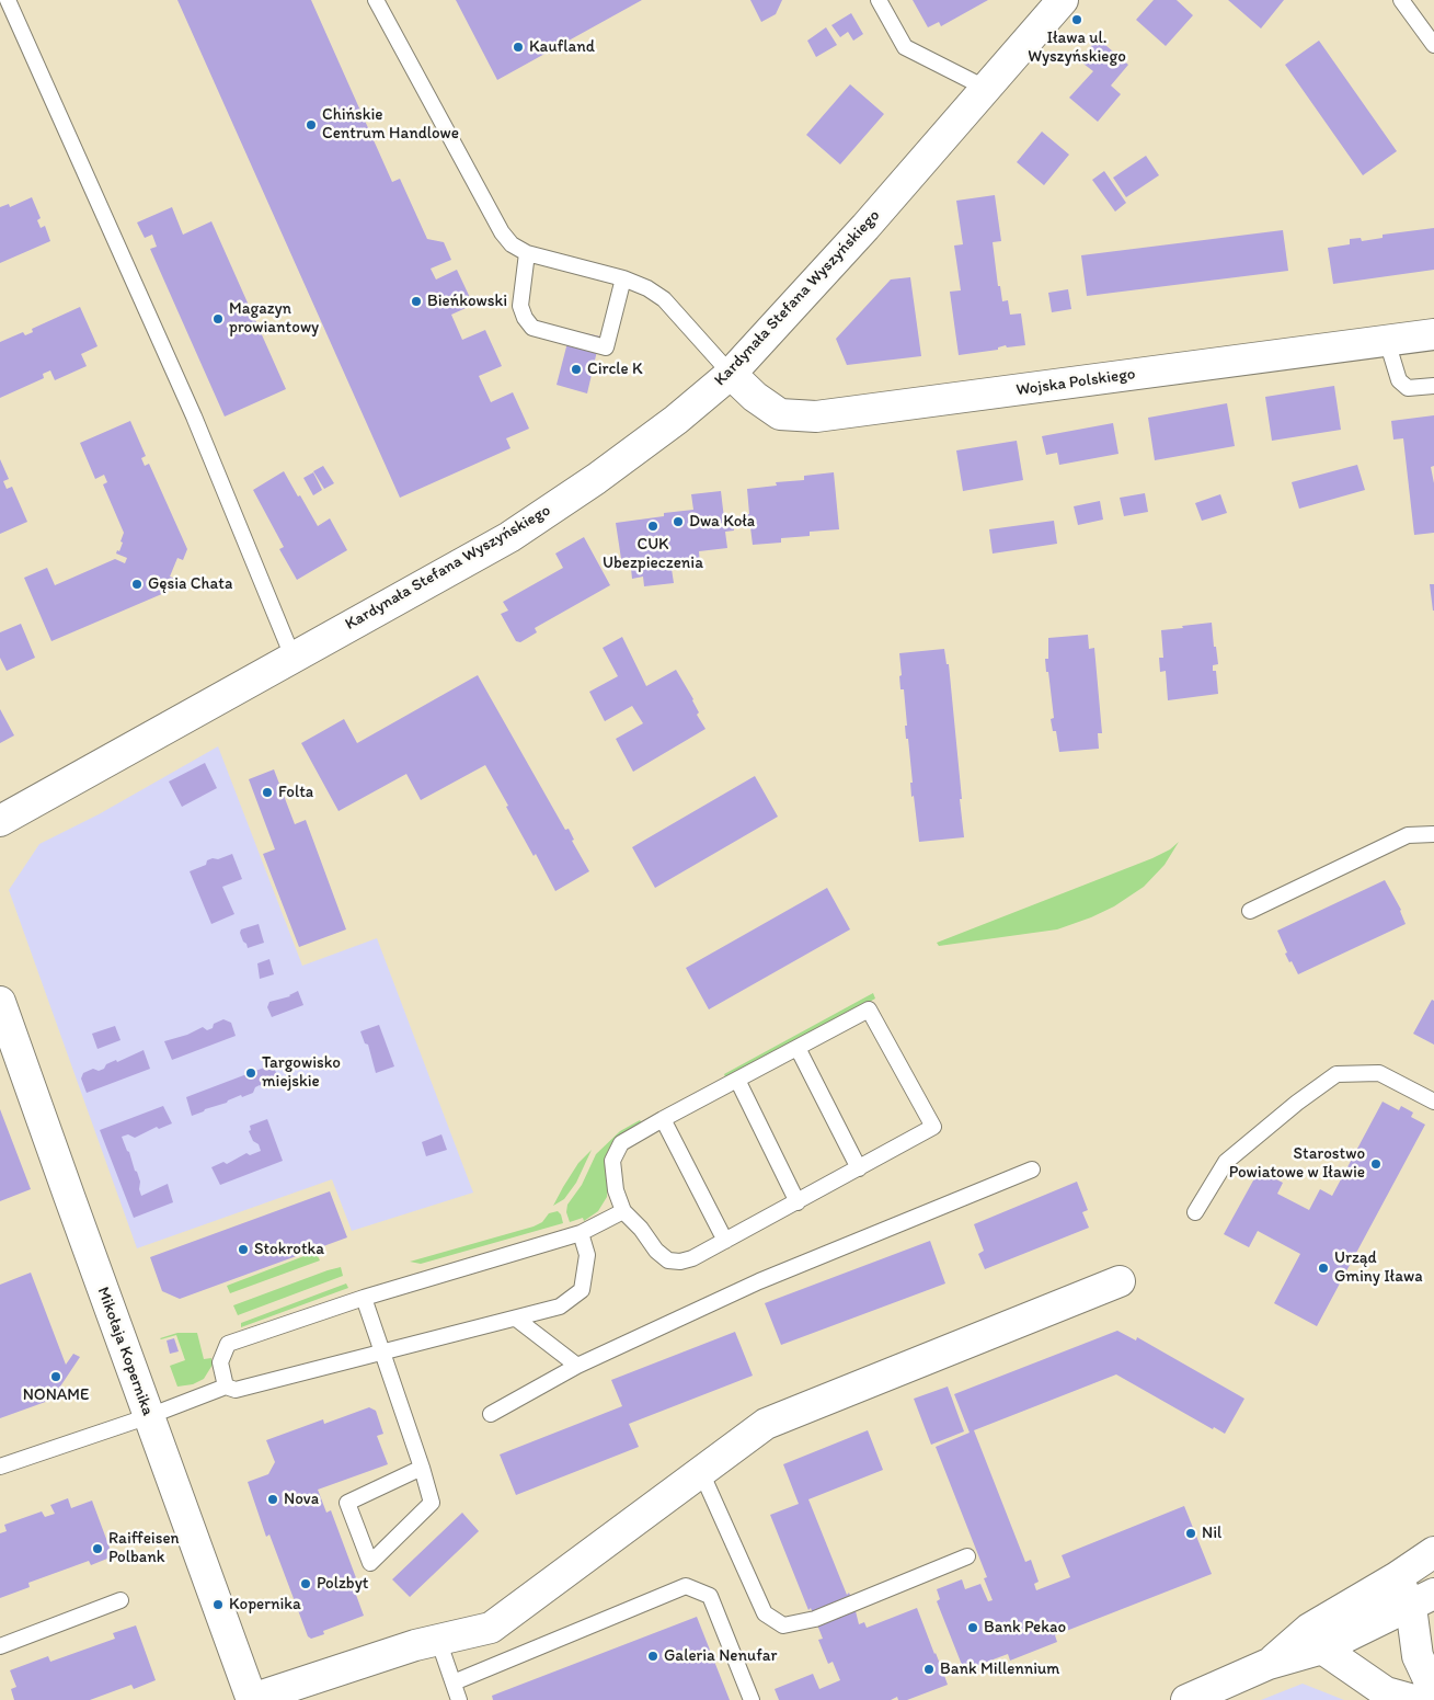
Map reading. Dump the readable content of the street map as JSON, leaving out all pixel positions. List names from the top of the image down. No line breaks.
{"streets":{"street":["Kardynała Stefana Wyszyńskiego","Wojska Polskiego","Mikołaja Kopernika"]},"crossings":[["Kardynała Stefana Wyszyńskiego","Wojska Polskiego"]],"places":["Iława ul. Wyszyńskiego","Kaufland","Chińskie Centrum Handlowe","Bieńkowski","Magazyn prowiantowy","Circle K","Dwa Koła","CUK Ubezpieczenia","Gęsia Chata","Folta","Targowisko miejskie","Starostwo Powiatowe w Iławie","Stokrotka","Urząd Gminy Iława","NONAME","Nova","Nil","Raiffeisen Polbank","Polzbyt","Kopernika","Bank Pekao","Galeria Nenufar","Bank Millennium"]}
